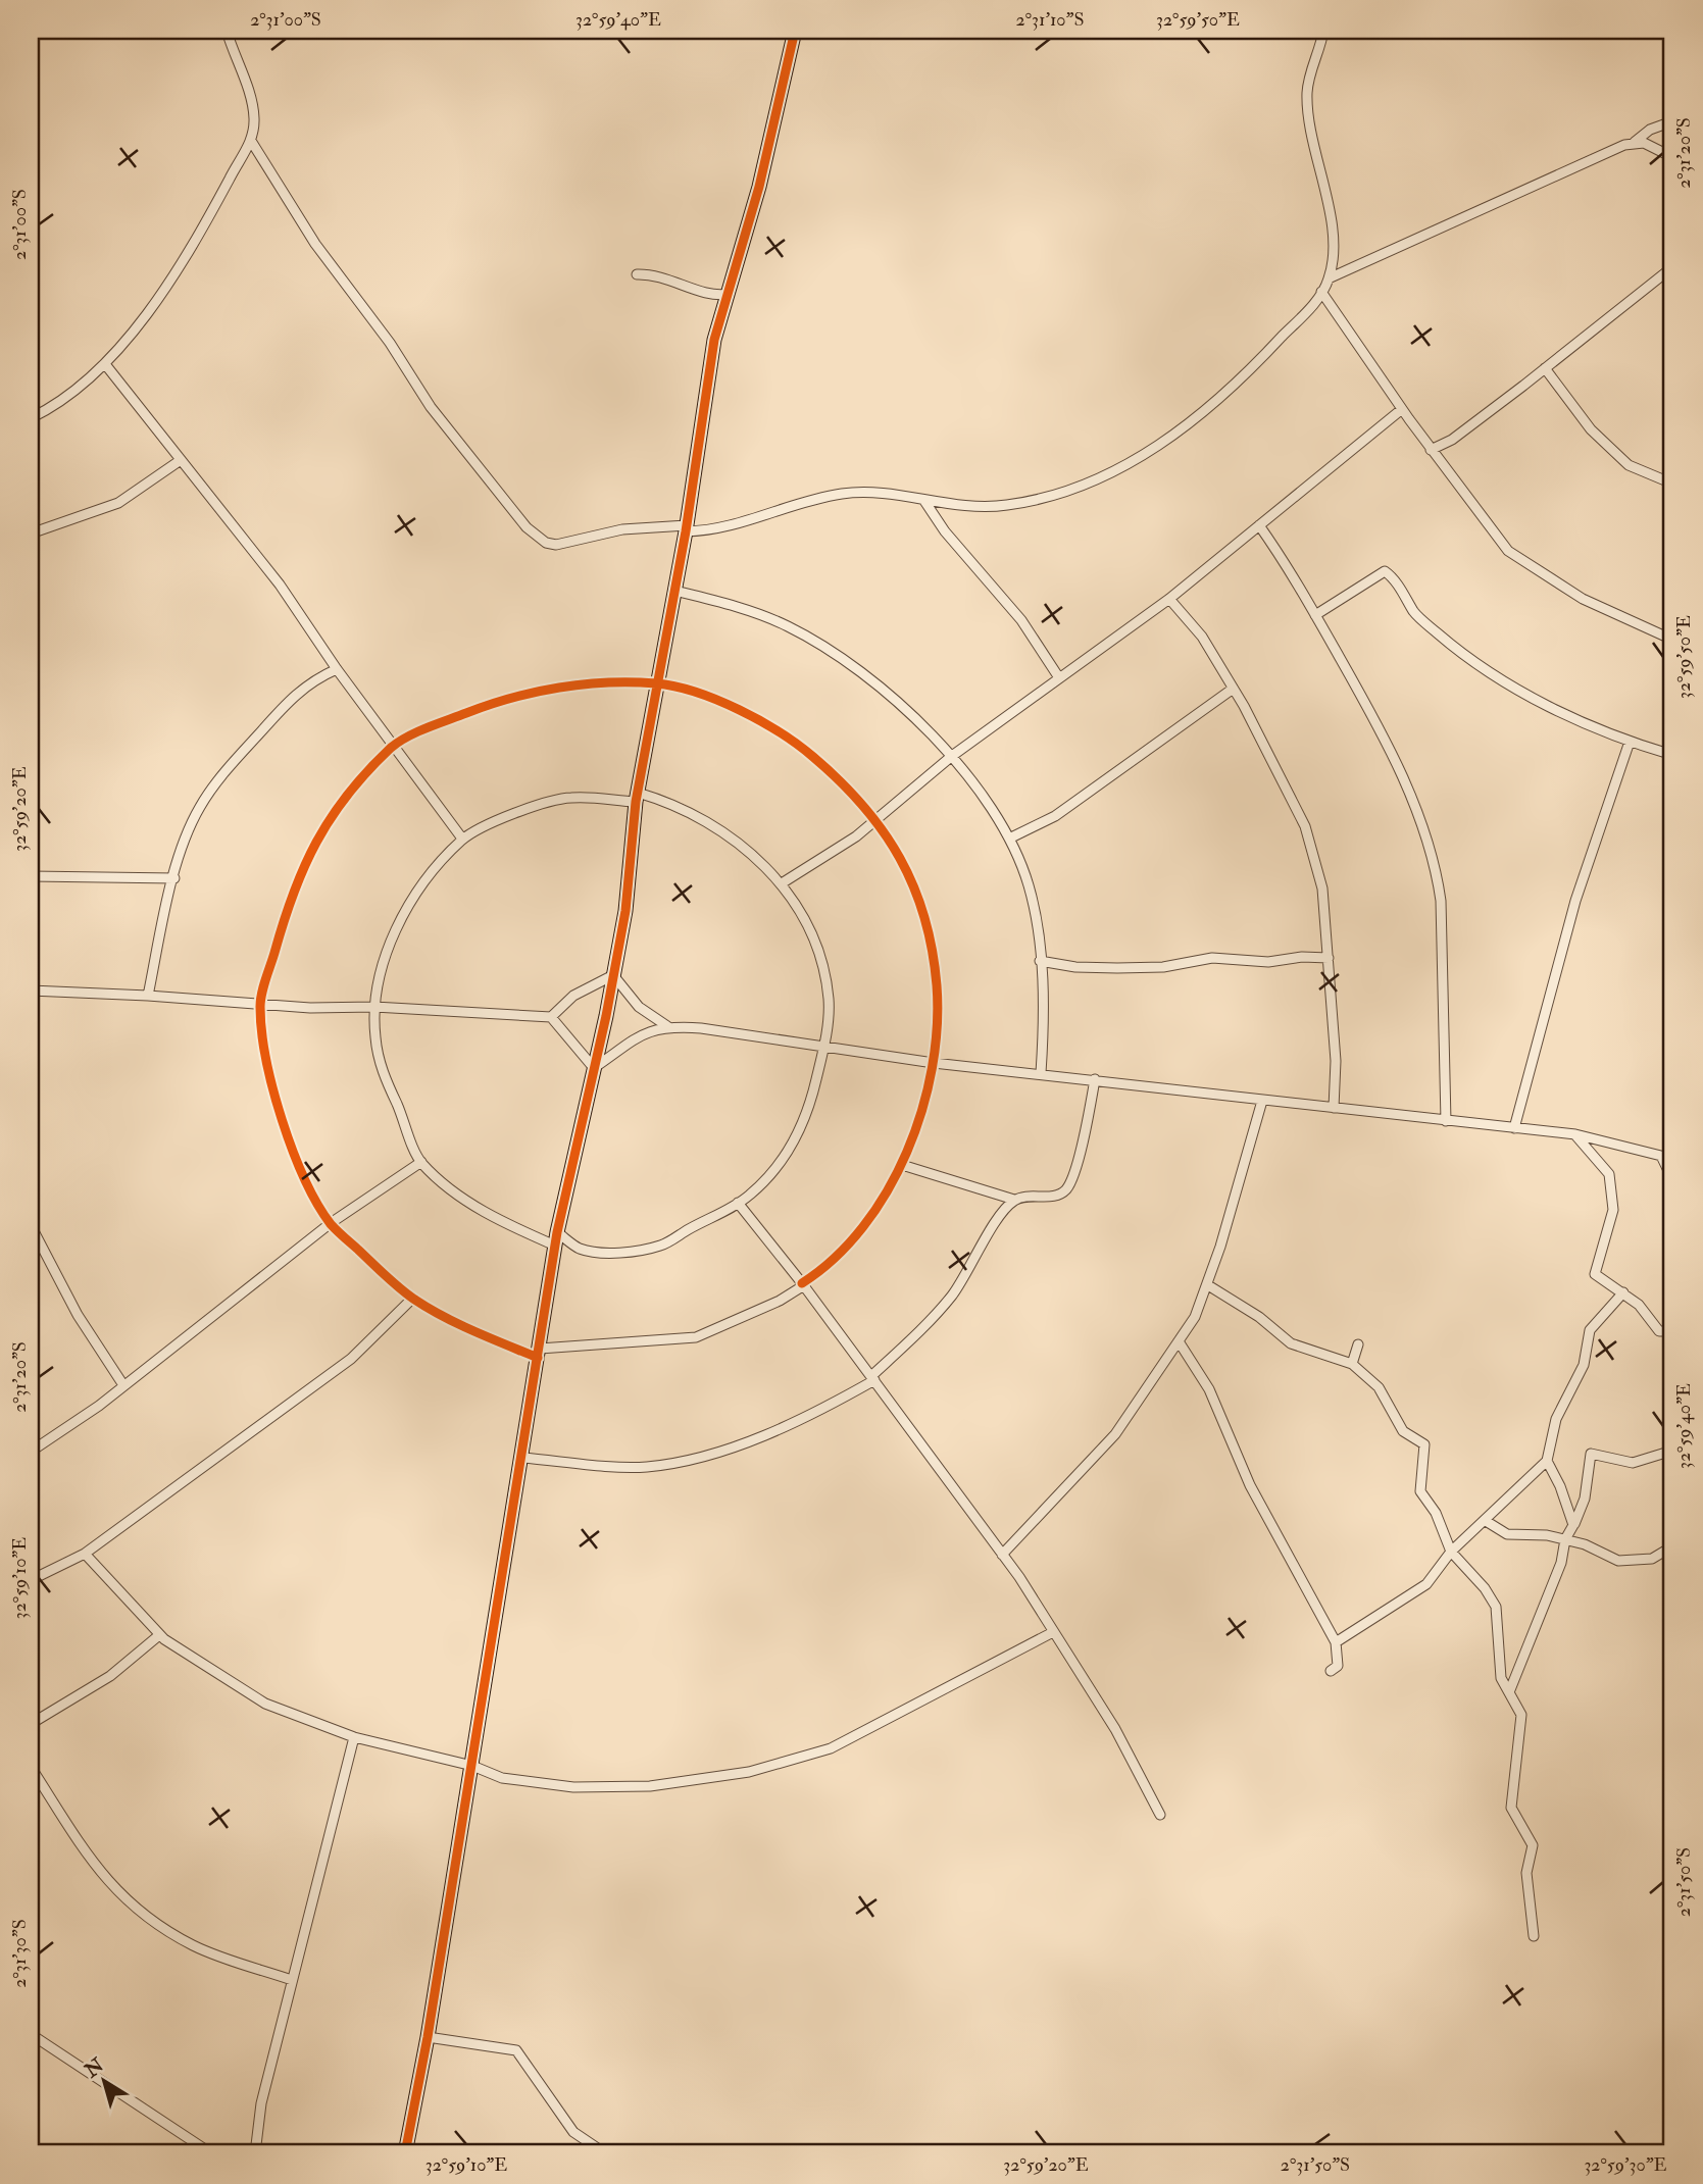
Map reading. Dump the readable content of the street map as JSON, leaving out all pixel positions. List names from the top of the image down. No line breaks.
{"north":"top left","coordinates":["2°31'00\"S","32°59'40\"E","2°31'10\"S","32°59'50\"E","2°31'20\"S","32°59'20\"E","32°59'10\"E","2°31'50\"S","2°31'30\"S","32°59'30\"E"]}
